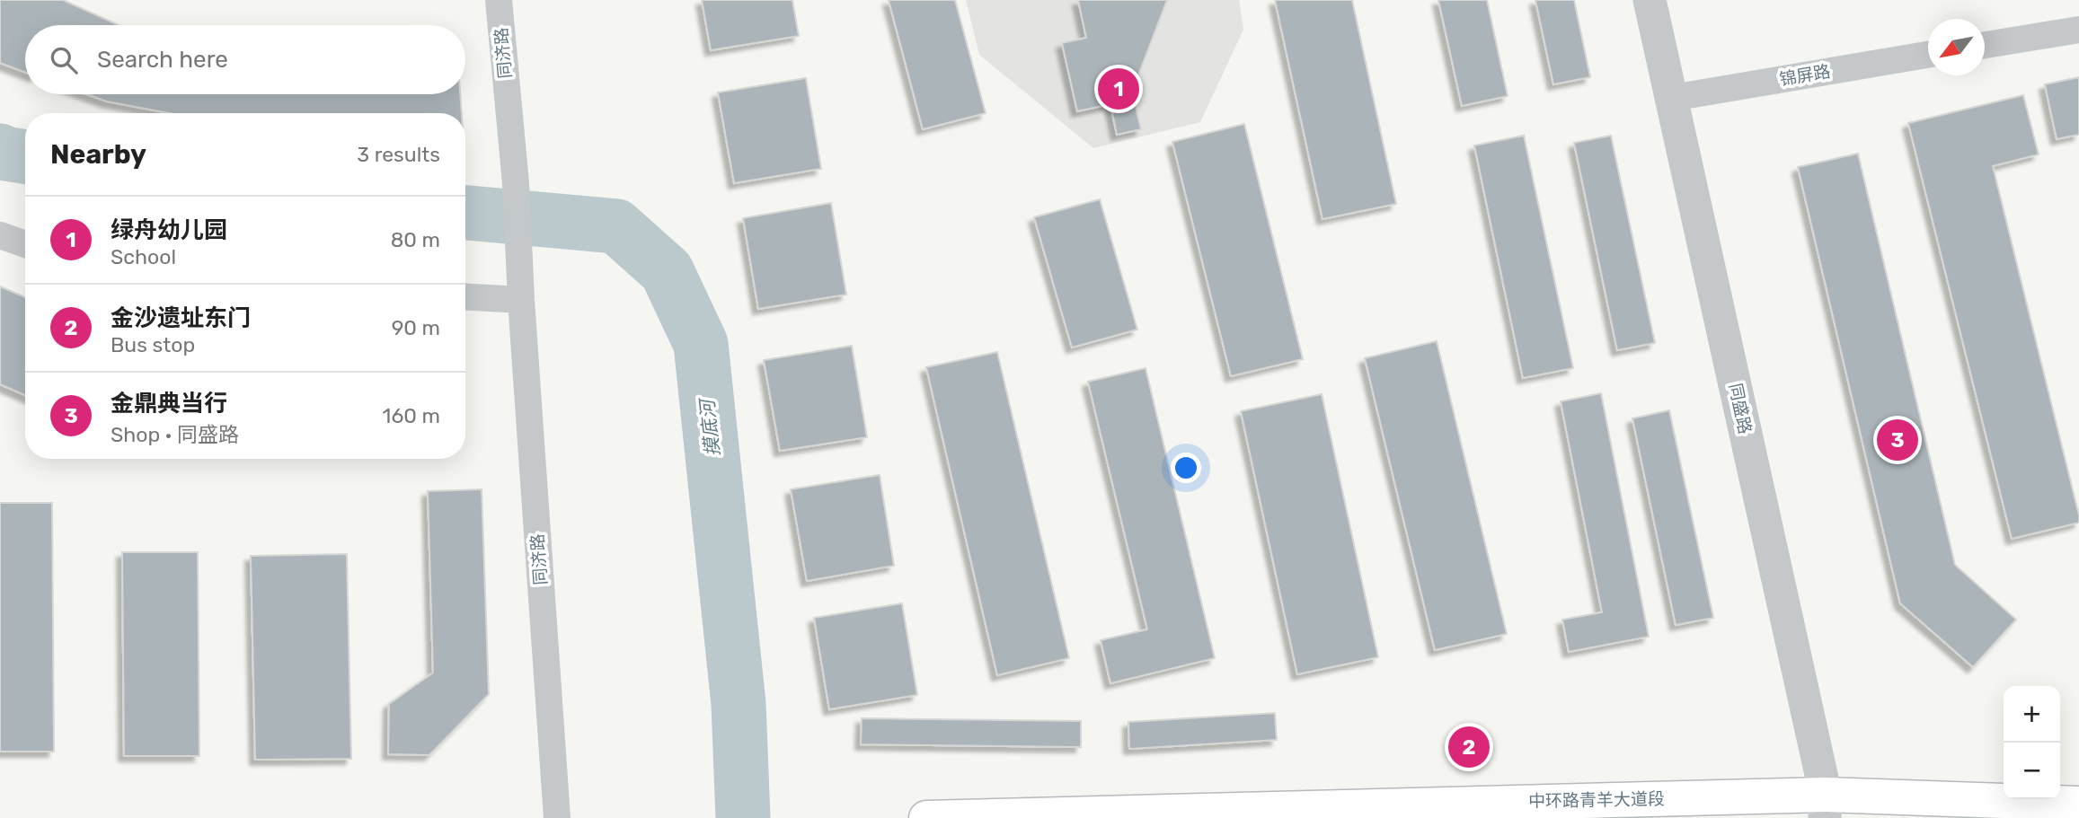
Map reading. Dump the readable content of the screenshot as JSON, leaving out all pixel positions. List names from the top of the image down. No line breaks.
{"streets":{"main road":["中环路青羊大道段"],"street":["同济路","锦屏路","同盛路"]},"crossings":[["锦屏路","同盛路"],["同盛路","中环路青羊大道段"]],"water":["摸底河"],"north":"bottom left","page":{"search":"Search here","pins":["1","3","2"],"heading":["Nearby","3 results"],"list":[{"mark":"1","name":"绿舟幼儿园","note":"School","value":"80 m"},{"mark":"2","name":"金沙遗址东门","note":"Bus stop","value":"90 m"},{"mark":"3","name":"金鼎典当行","note":"Shop · 同盛路","value":"160 m"}],"map_buttons":["+","−"]}}
